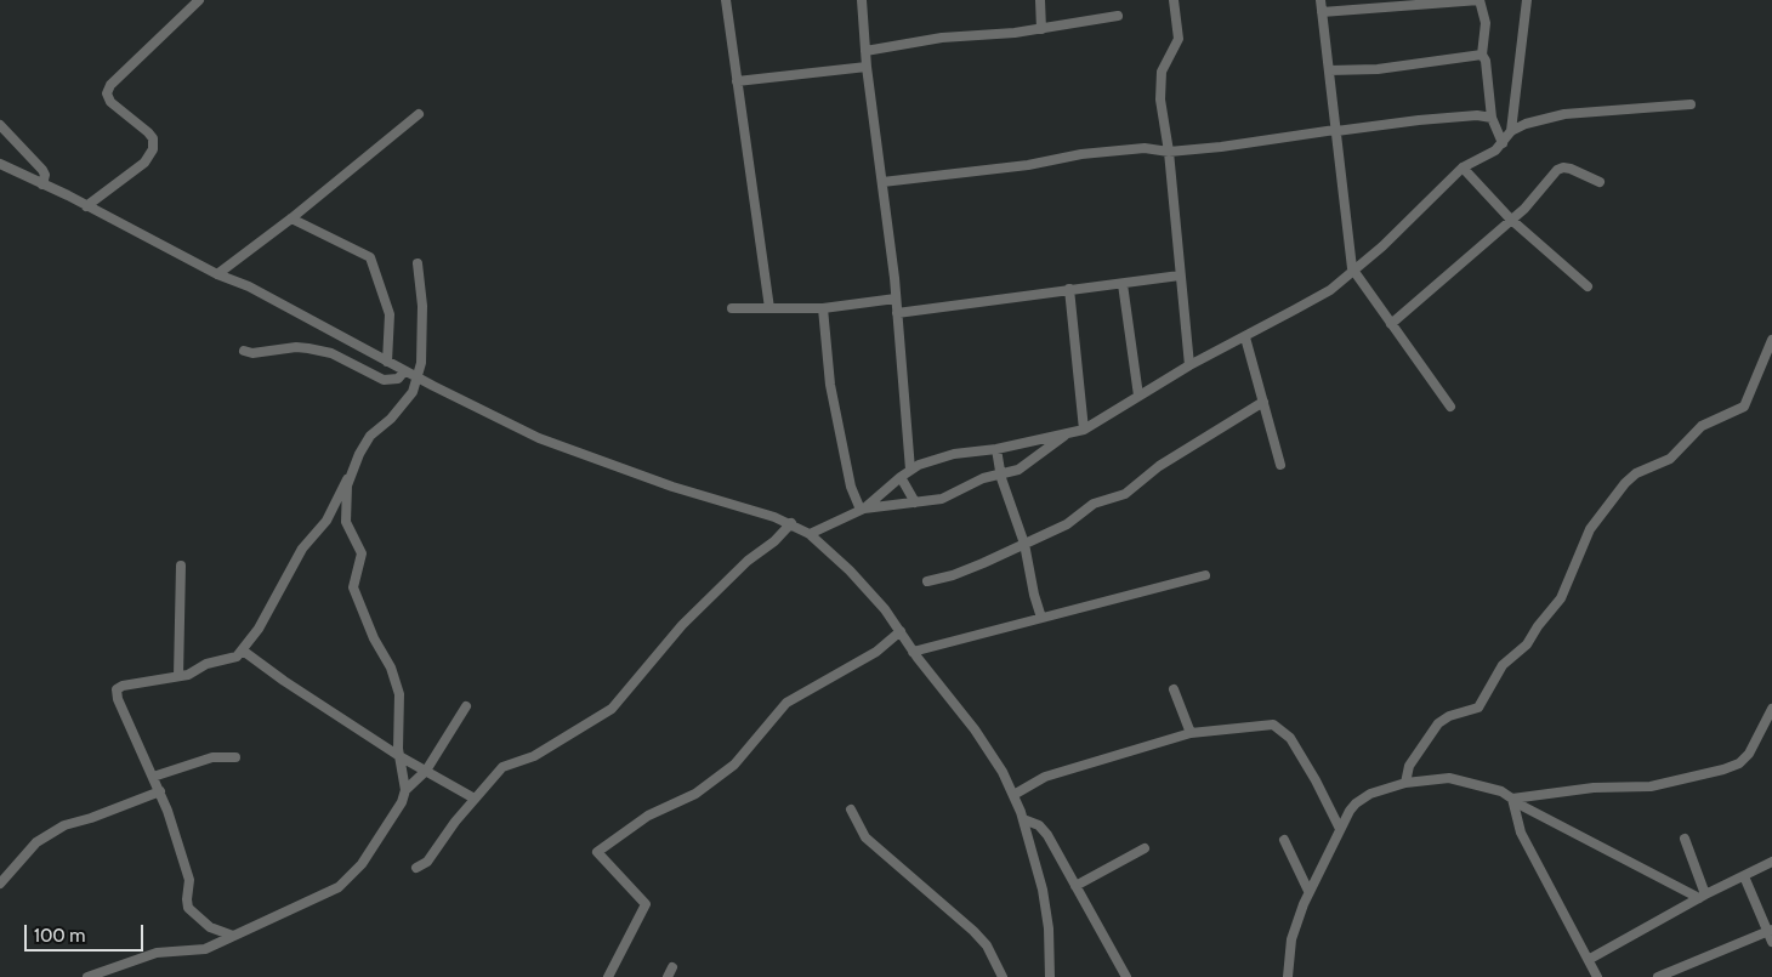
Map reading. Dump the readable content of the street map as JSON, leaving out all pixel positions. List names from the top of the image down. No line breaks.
{"scale_bar":"100 m"}
